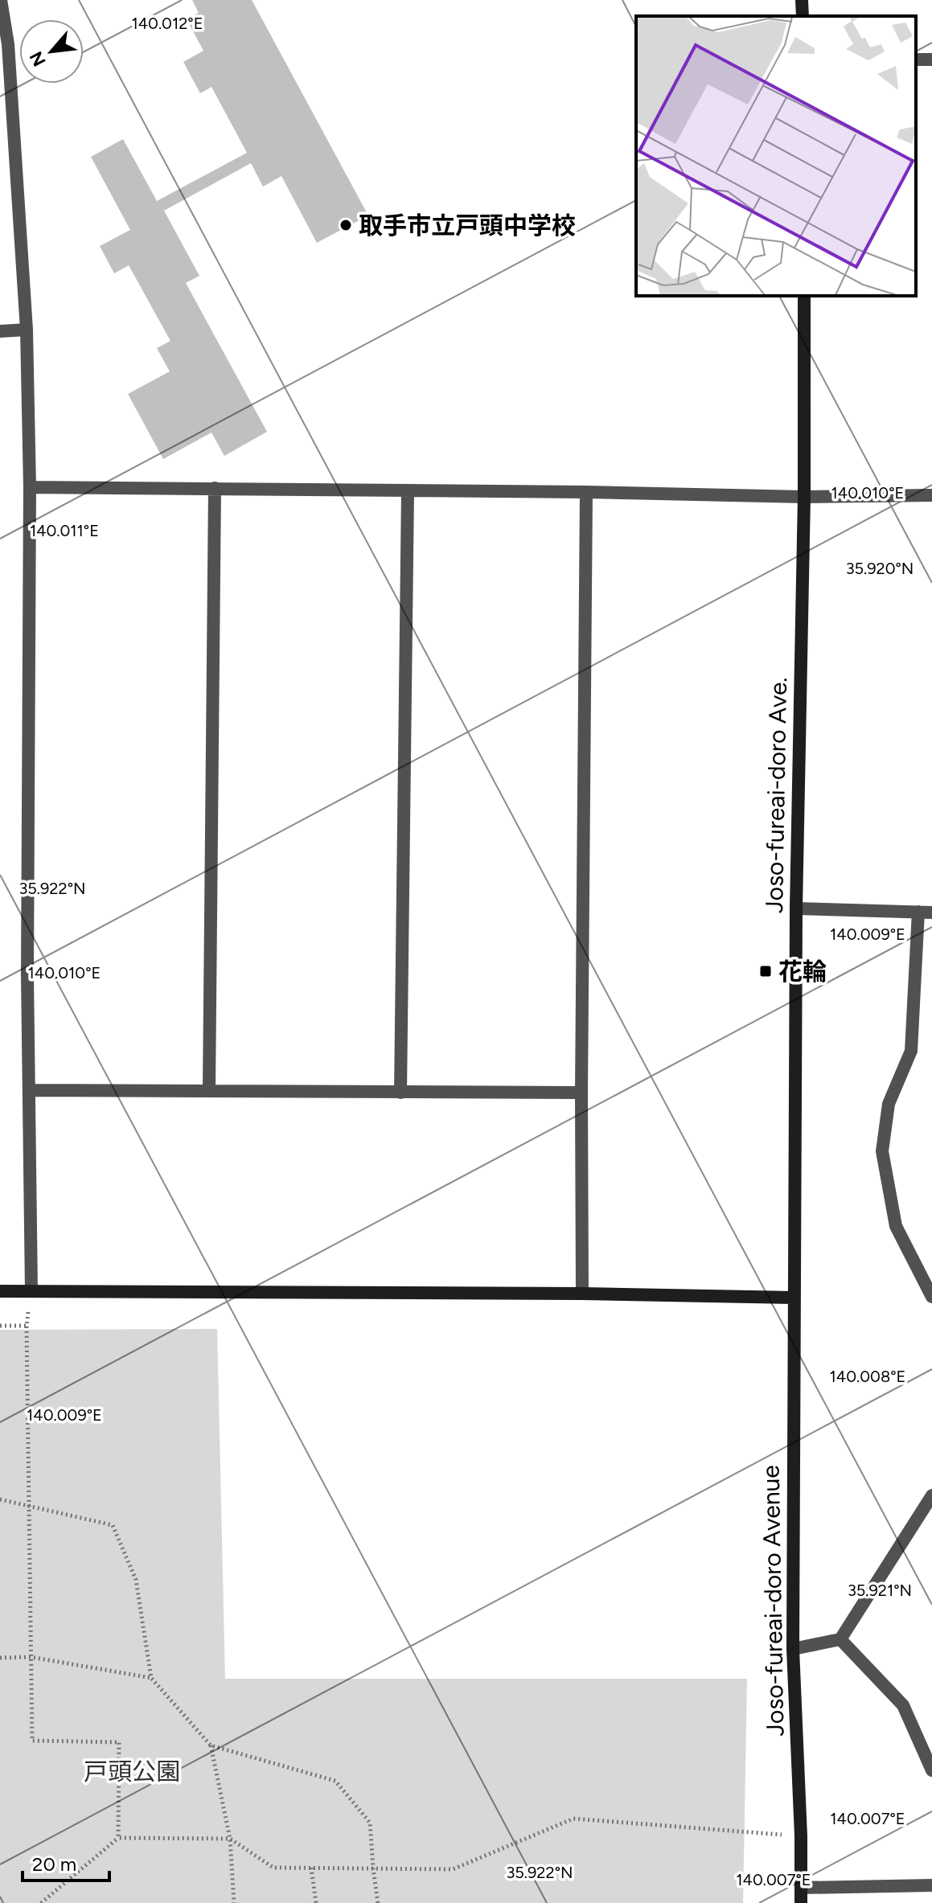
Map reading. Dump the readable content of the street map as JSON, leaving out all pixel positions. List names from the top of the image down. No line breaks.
{"streets":{"street":["Joso-fureai-doro Ave.","Joso-fureai-doro Avenue"]},"crossings":[["Joso-fureai-doro Ave.","Joso-fureai-doro Avenue"]],"parks":["戸頭公園"],"places":{"other":["取手市立戸頭中学校"],"transit":["花輪"]},"scale_bar":"20 m","north":"bottom left","coordinates":["140.012°E","140.010°E","140.011°E","35.920°N","35.922°N","140.009°E","140.008°E","35.921°N","140.007°E"]}
